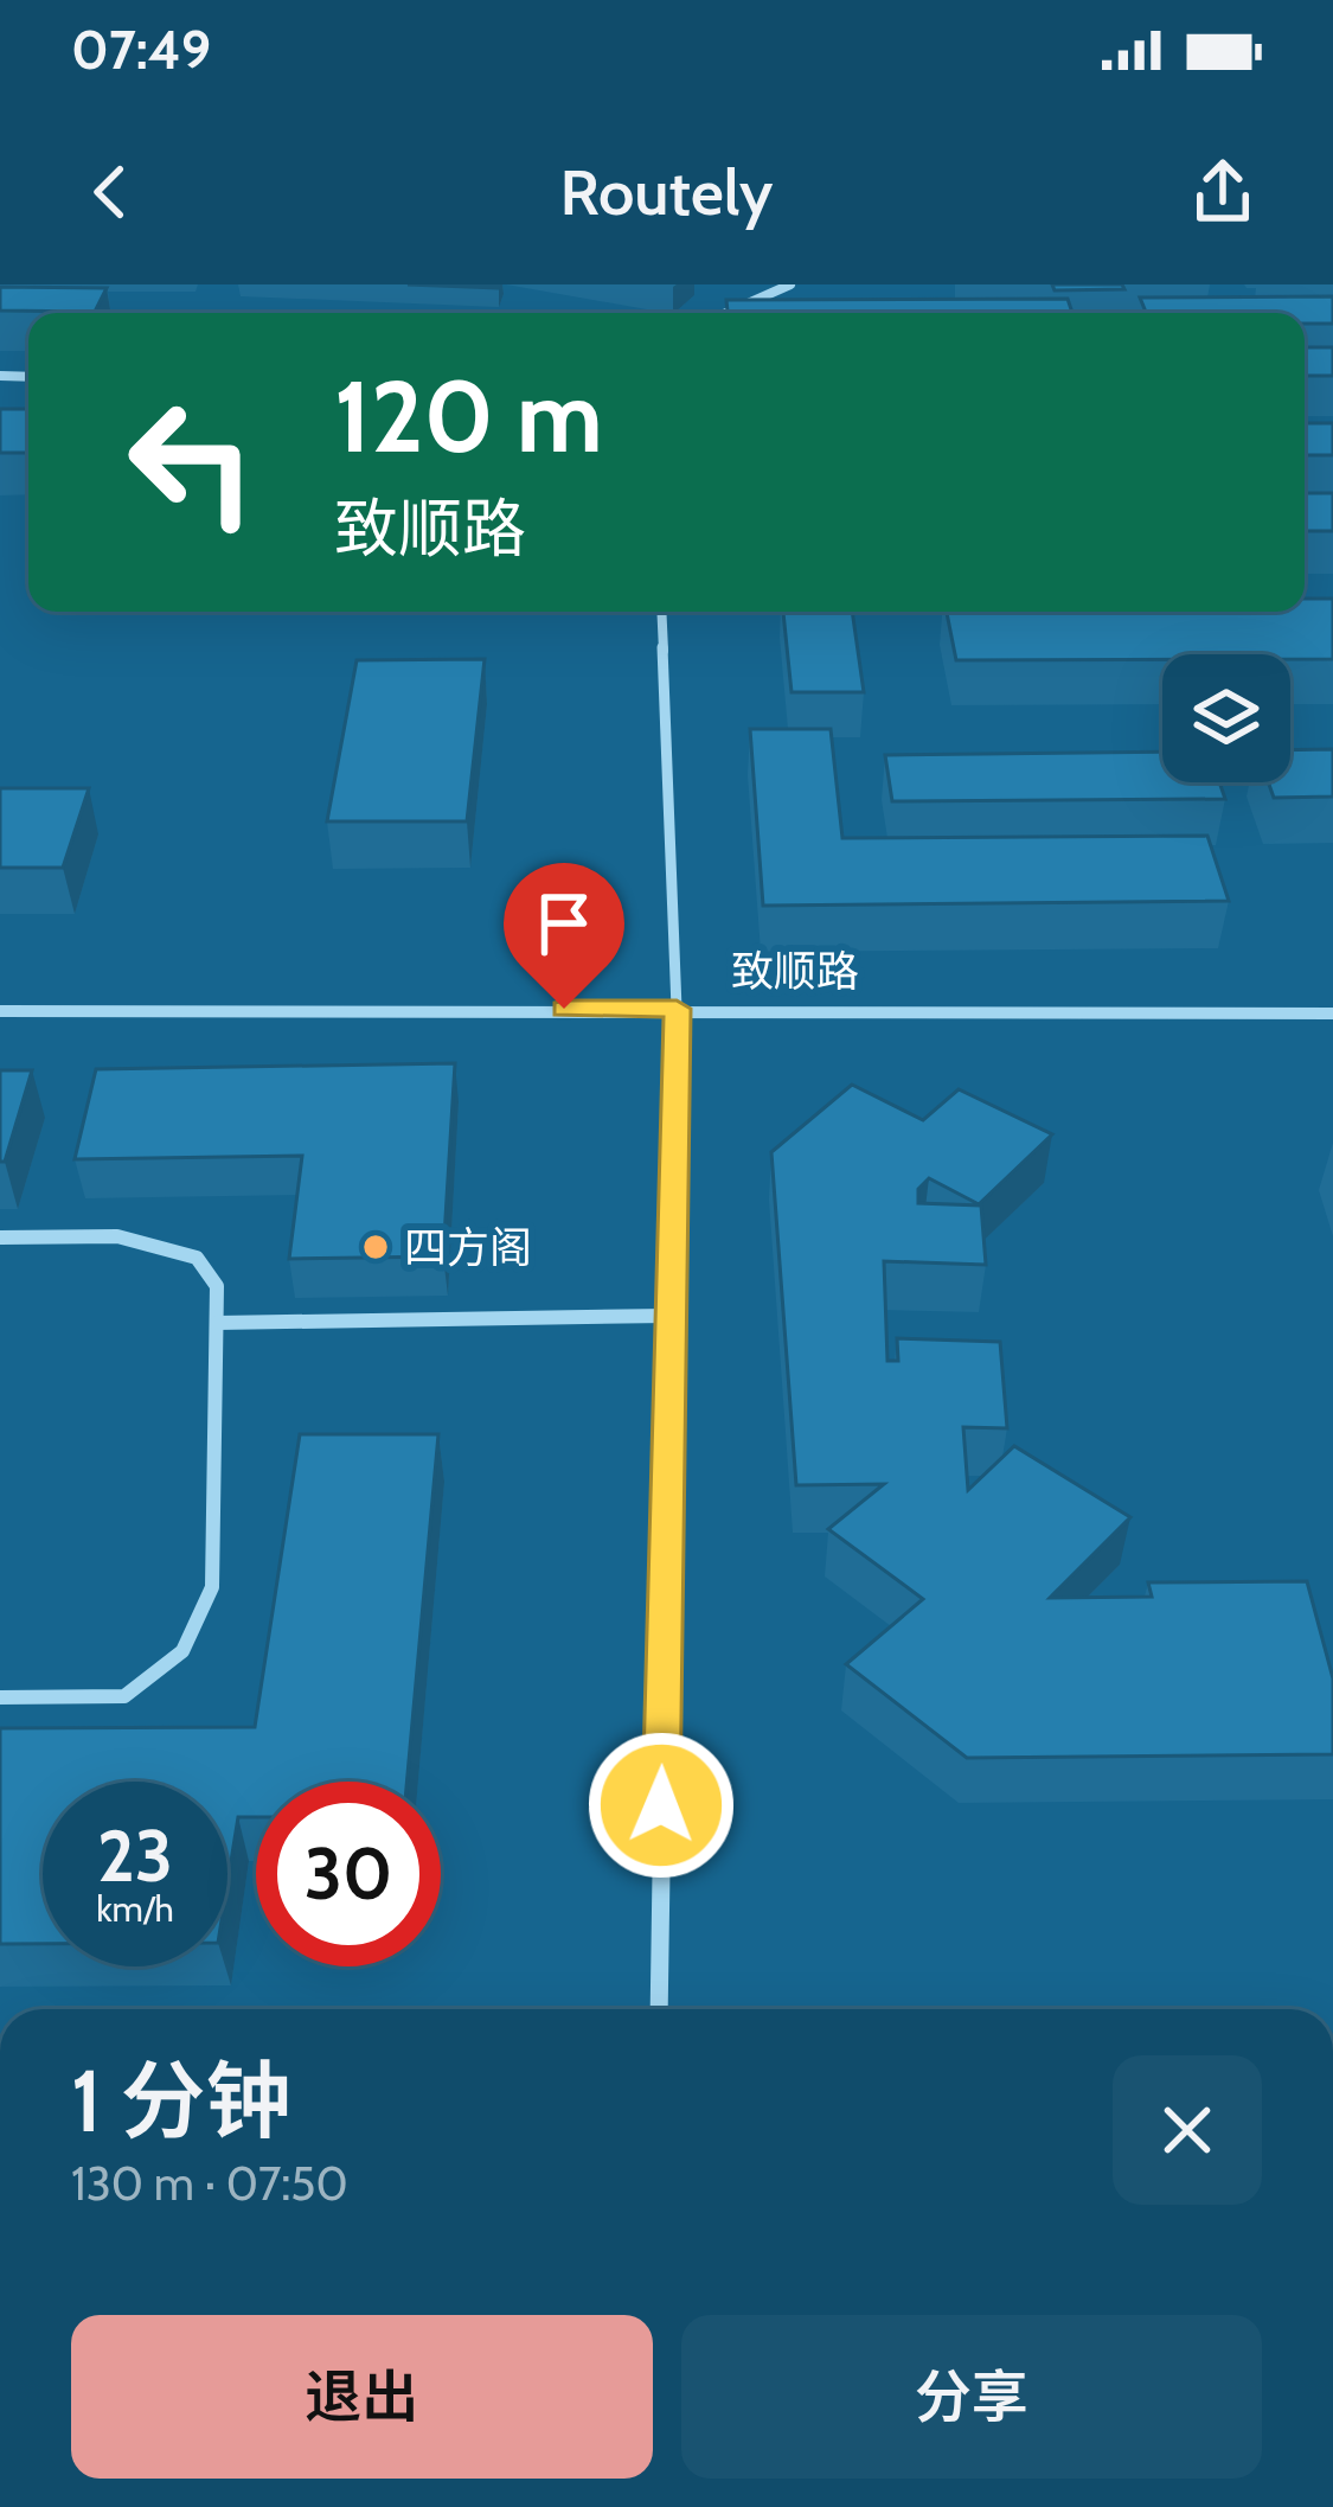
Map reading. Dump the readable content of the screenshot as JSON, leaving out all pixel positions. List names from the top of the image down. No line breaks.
{"streets":{"street":["致顺路"]},"places":["四方阁"],"page":{"status":"07:49","header":"Routely","turn":["120 m","致顺路"],"speed":"23 km/h","limit":"30","heading":["1 分钟","130 m · 07:50"],"buttons":["退出","分享"]}}
